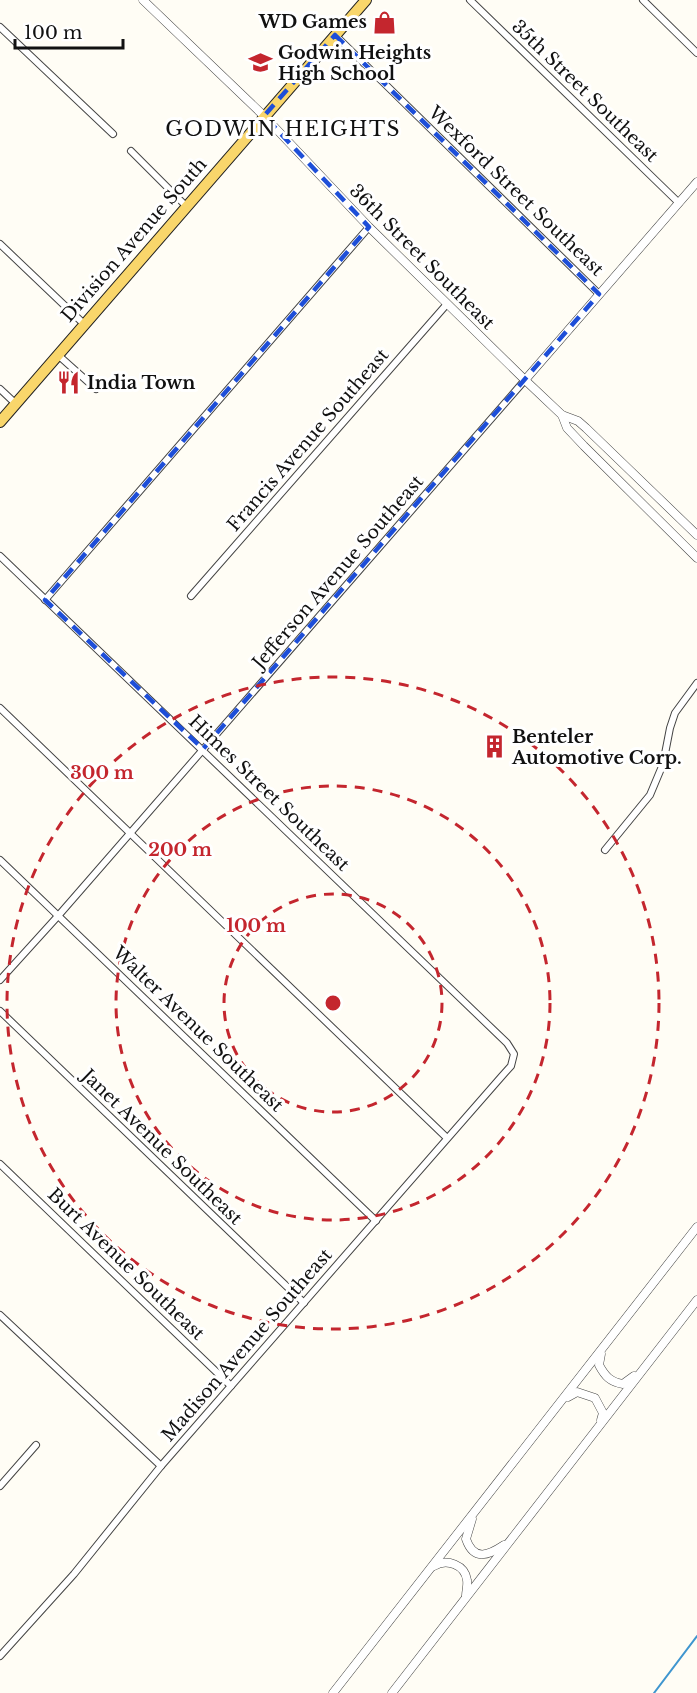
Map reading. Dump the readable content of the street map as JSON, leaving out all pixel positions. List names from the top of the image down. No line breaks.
{"streets":{"main road":["Division Avenue South"],"street":["35th Street Southeast","Wexford Street Southeast","36th Street Southeast","Francis Avenue Southeast","Jefferson Avenue Southeast","Himes Street Southeast","Walter Avenue Southeast","Janet Avenue Southeast","Burt Avenue Southeast","Madison Avenue Southeast"]},"crossings":[["35th Street Southeast","Jefferson Avenue Southeast"],["Wexford Street Southeast","Division Avenue South"],["Wexford Street Southeast","Jefferson Avenue Southeast"],["Division Avenue South","36th Street Southeast"],["36th Street Southeast","Francis Avenue Southeast"],["36th Street Southeast","Jefferson Avenue Southeast"],["Jefferson Avenue Southeast","Himes Street Southeast"],["Jefferson Avenue Southeast","Walter Avenue Southeast"],["Himes Street Southeast","Madison Avenue Southeast"],["Walter Avenue Southeast","Madison Avenue Southeast"],["Janet Avenue Southeast","Madison Avenue Southeast"],["Burt Avenue Southeast","Madison Avenue Southeast"]],"districts":["GODWIN HEIGHTS"],"places":{"shop":["WD Games"],"school or university":["Godwin Heights High School"],"restaurant":["India Town"],"building":["Benteler Automotive Corp."]},"scale_bar":"100 m","rings":["300 m","200 m","100 m"]}
